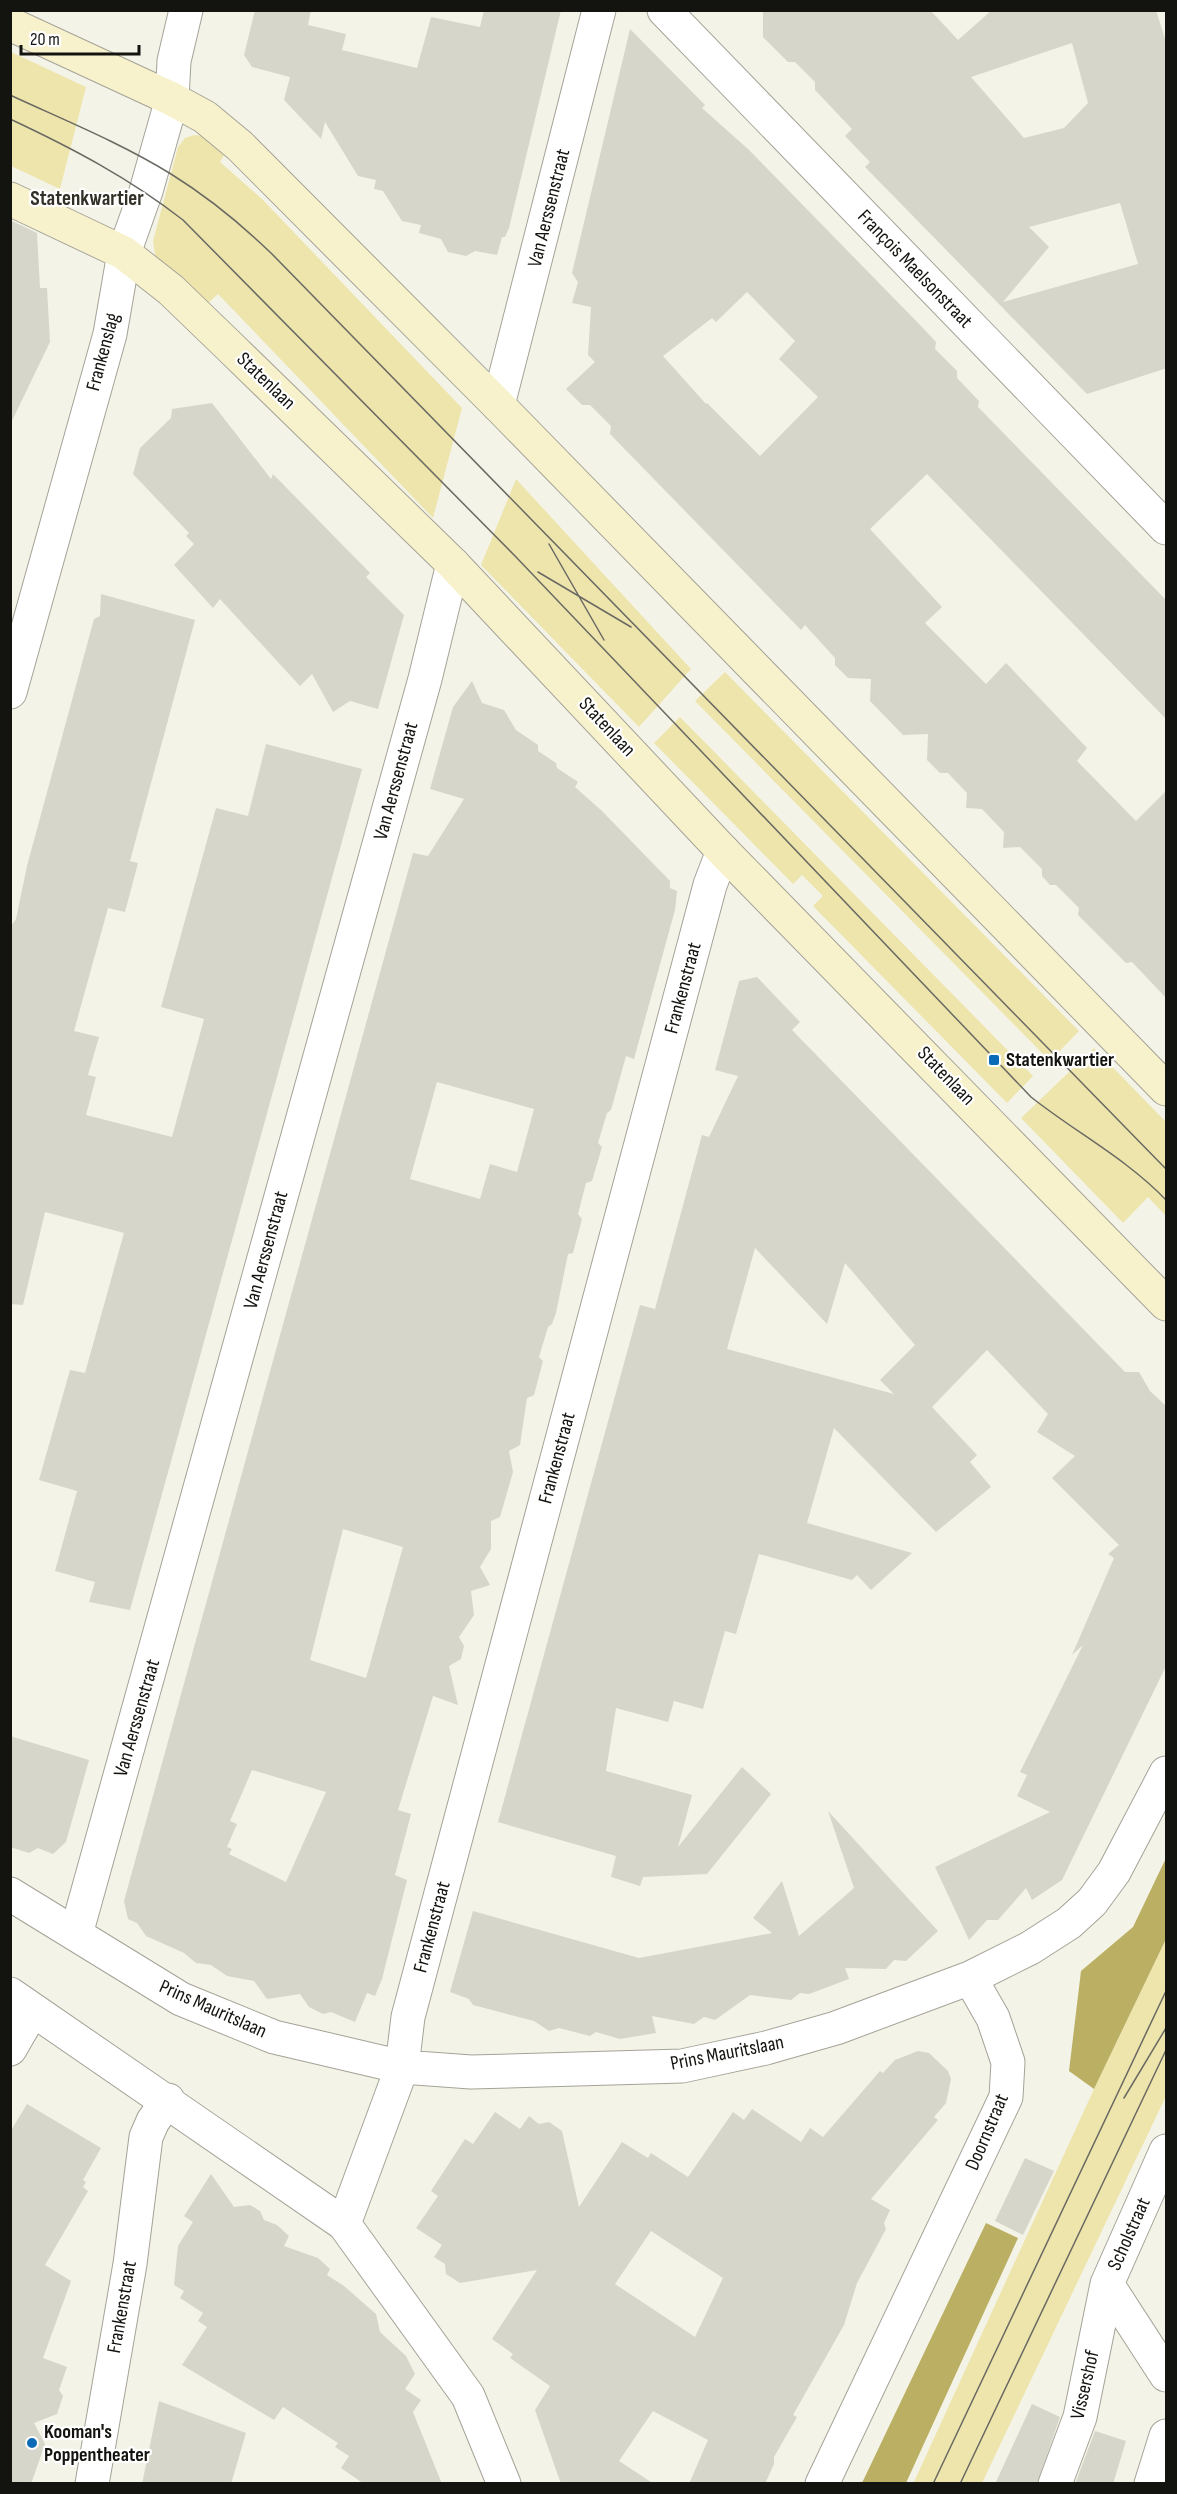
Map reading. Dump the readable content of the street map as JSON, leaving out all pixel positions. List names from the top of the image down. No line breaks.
{"streets":{"street":["Van Aerssenstraat","François Maelsonstraat","Frankenslag","Statenlaan","Frankenstraat","Prins Mauritslaan","Doornstraat","Scholstraat","Vissershof"]},"crossings":[["Van Aerssenstraat","Statenlaan"],["Van Aerssenstraat","Prins Mauritslaan"],["Frankenslag","Statenlaan"],["Statenlaan","Frankenstraat"],["Frankenstraat","Prins Mauritslaan"],["Prins Mauritslaan","Doornstraat"],["Scholstraat","Vissershof"]],"districts":["Statenkwartier"],"places":{"transit":["Statenkwartier"],"other":["Kooman's Poppentheater"]},"scale_bar":"20 m"}
